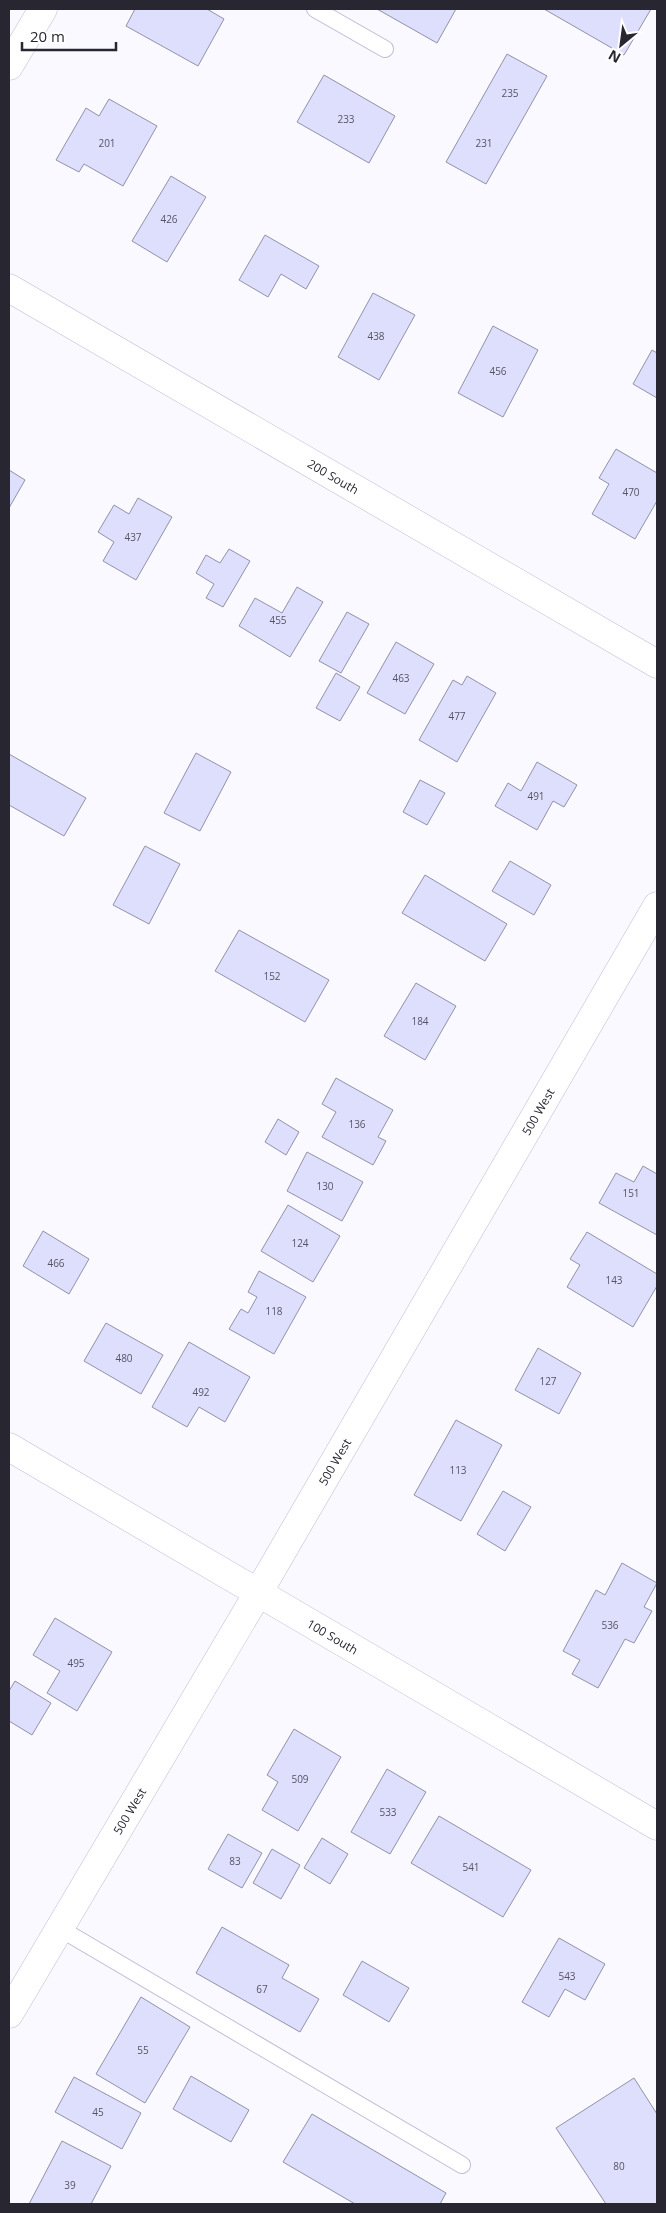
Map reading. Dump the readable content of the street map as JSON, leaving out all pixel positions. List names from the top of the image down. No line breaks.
{"streets":{"street":["200 South","500 West","100 South"]},"crossings":[["500 West","100 South"]],"house_numbers":["235","233","201","231","426","438","456","470","437","455","463","477","491","152","184","136","130","151","124","466","143","118","480","127","492","113","536","495","509","533","83","541","543","67","55","45","80","39"],"scale_bar":"20 m","north":"bottom left"}
